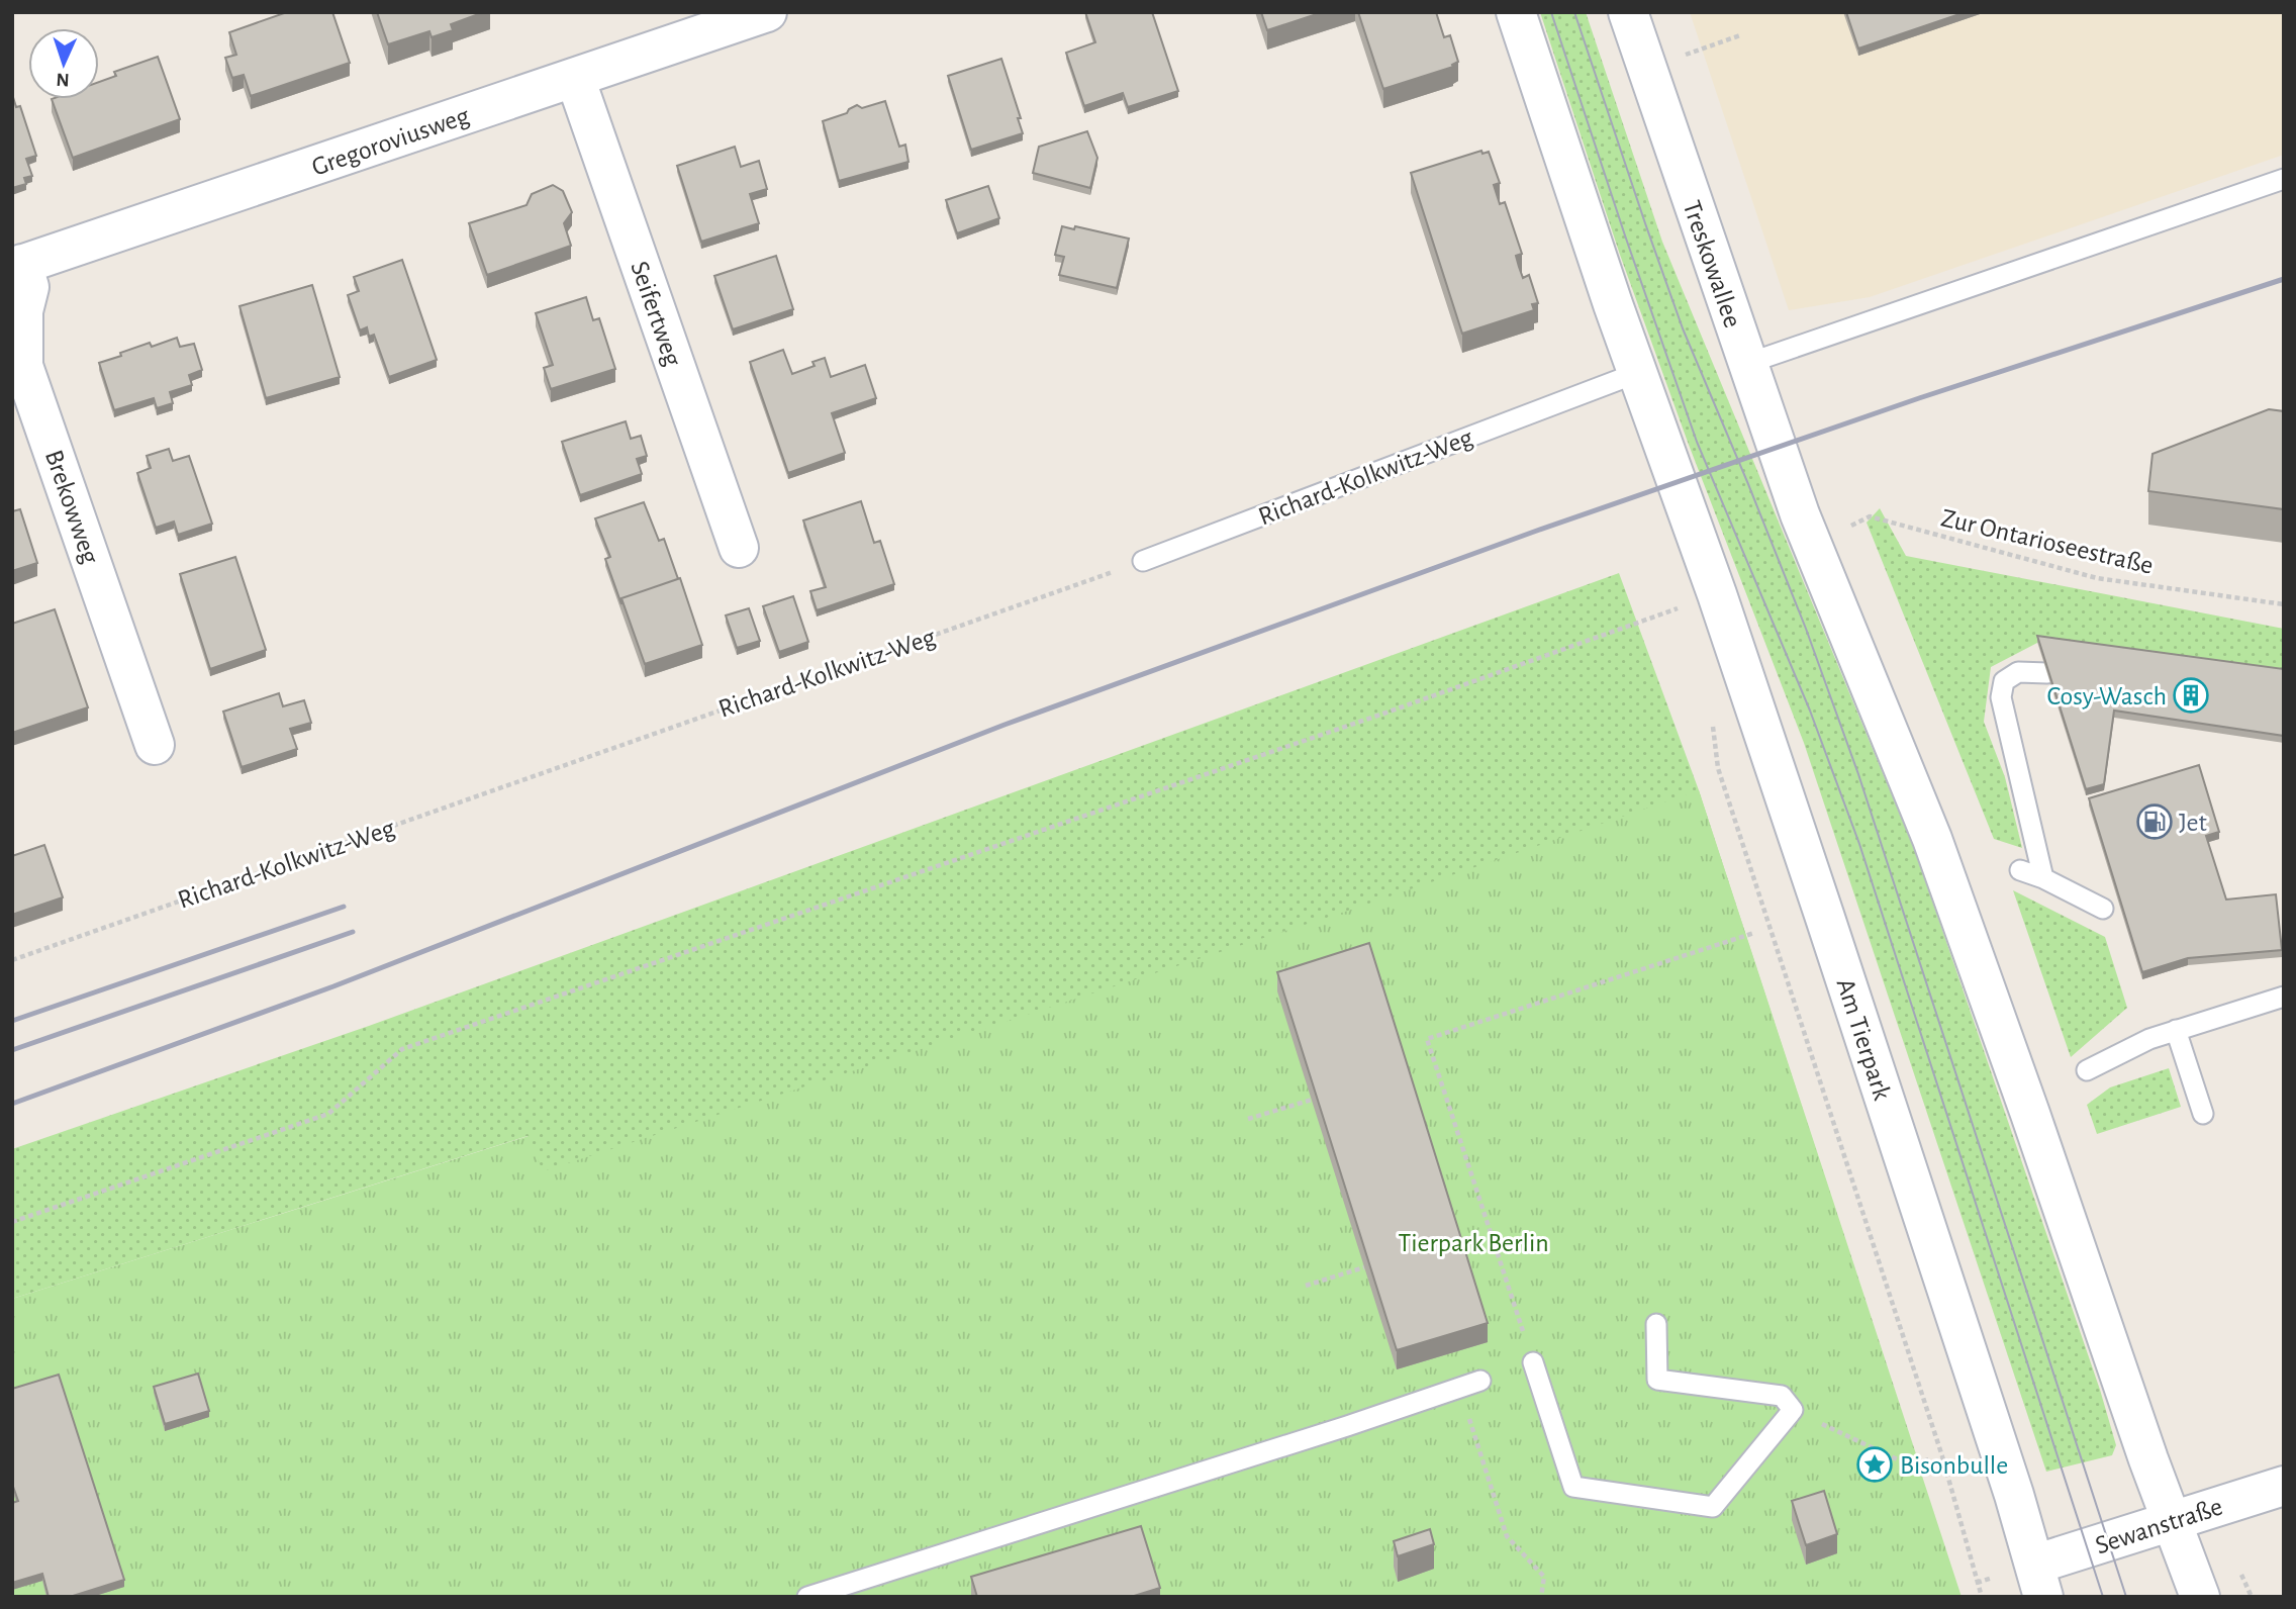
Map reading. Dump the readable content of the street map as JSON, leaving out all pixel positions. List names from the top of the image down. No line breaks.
{"streets":{"main road":["Gregoroviusweg","Treskowallee","Seifertweg","Brekowweg","Am Tierpark","Sewanstraße"],"lane":["Richard-Kolkwitz-Weg"],"path":["Zur Ontarioseestraße"]},"crossings":[["Gregoroviusweg","Seifertweg"],["Gregoroviusweg","Brekowweg"],["Treskowallee","Sewanstraße"],["Richard-Kolkwitz-Weg","Am Tierpark"],["Am Tierpark","Sewanstraße"]],"parks":["Tierpark Berlin"],"places":{"building":["Cosy-Wasch"],"fuel station":["Jet"],"place":["Bisonbulle"]},"north":"bottom"}
